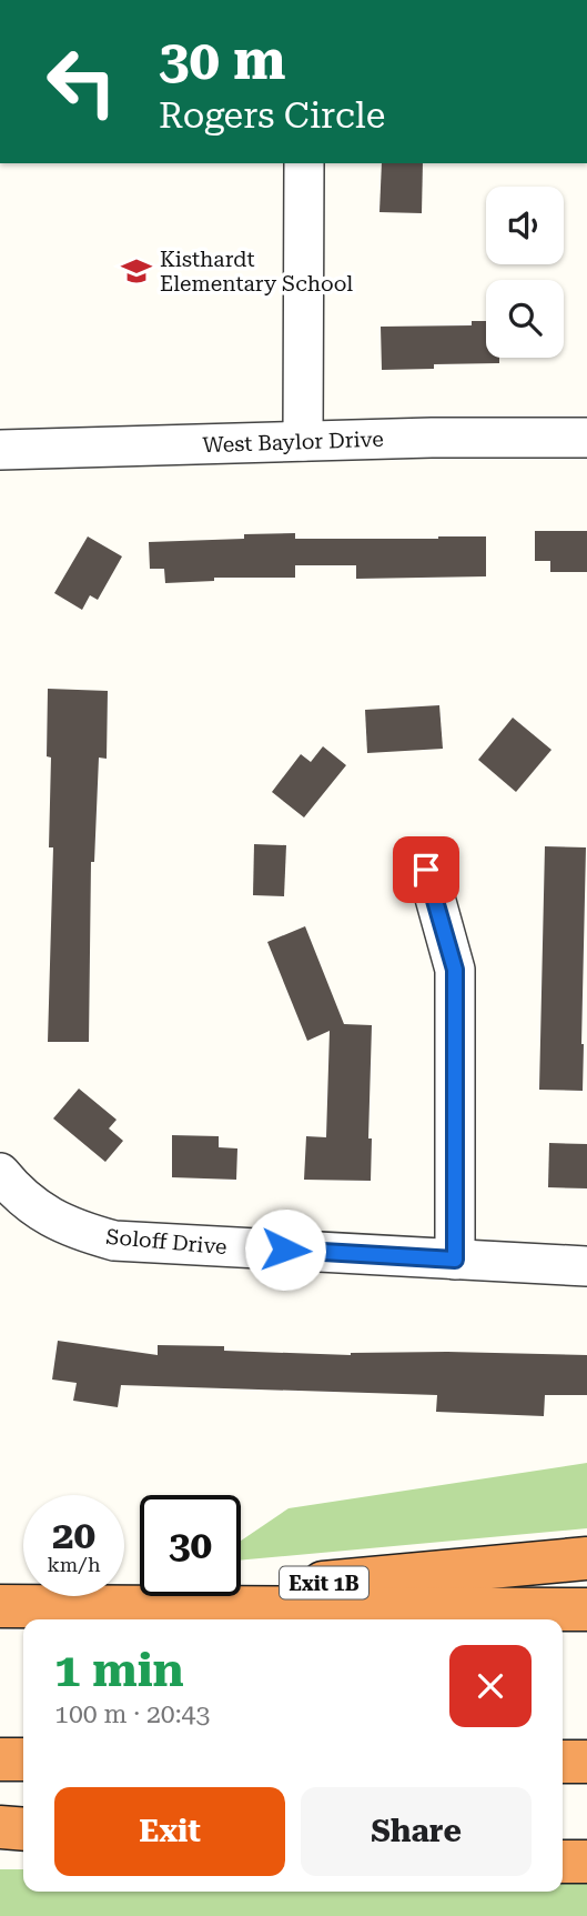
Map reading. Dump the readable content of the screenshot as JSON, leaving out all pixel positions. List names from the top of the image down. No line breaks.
{"streets":{"highway":["Exit 1B"],"street":["West Baylor Drive","Soloff Drive"]},"places":{"school or university":["Kisthardt Elementary School"]},"page":{"turn":["30 m","Rogers Circle"],"speed":"20 km/h","limit":"30","heading":["1 min","100 m · 20:43"],"buttons":["Exit","Share"]}}
